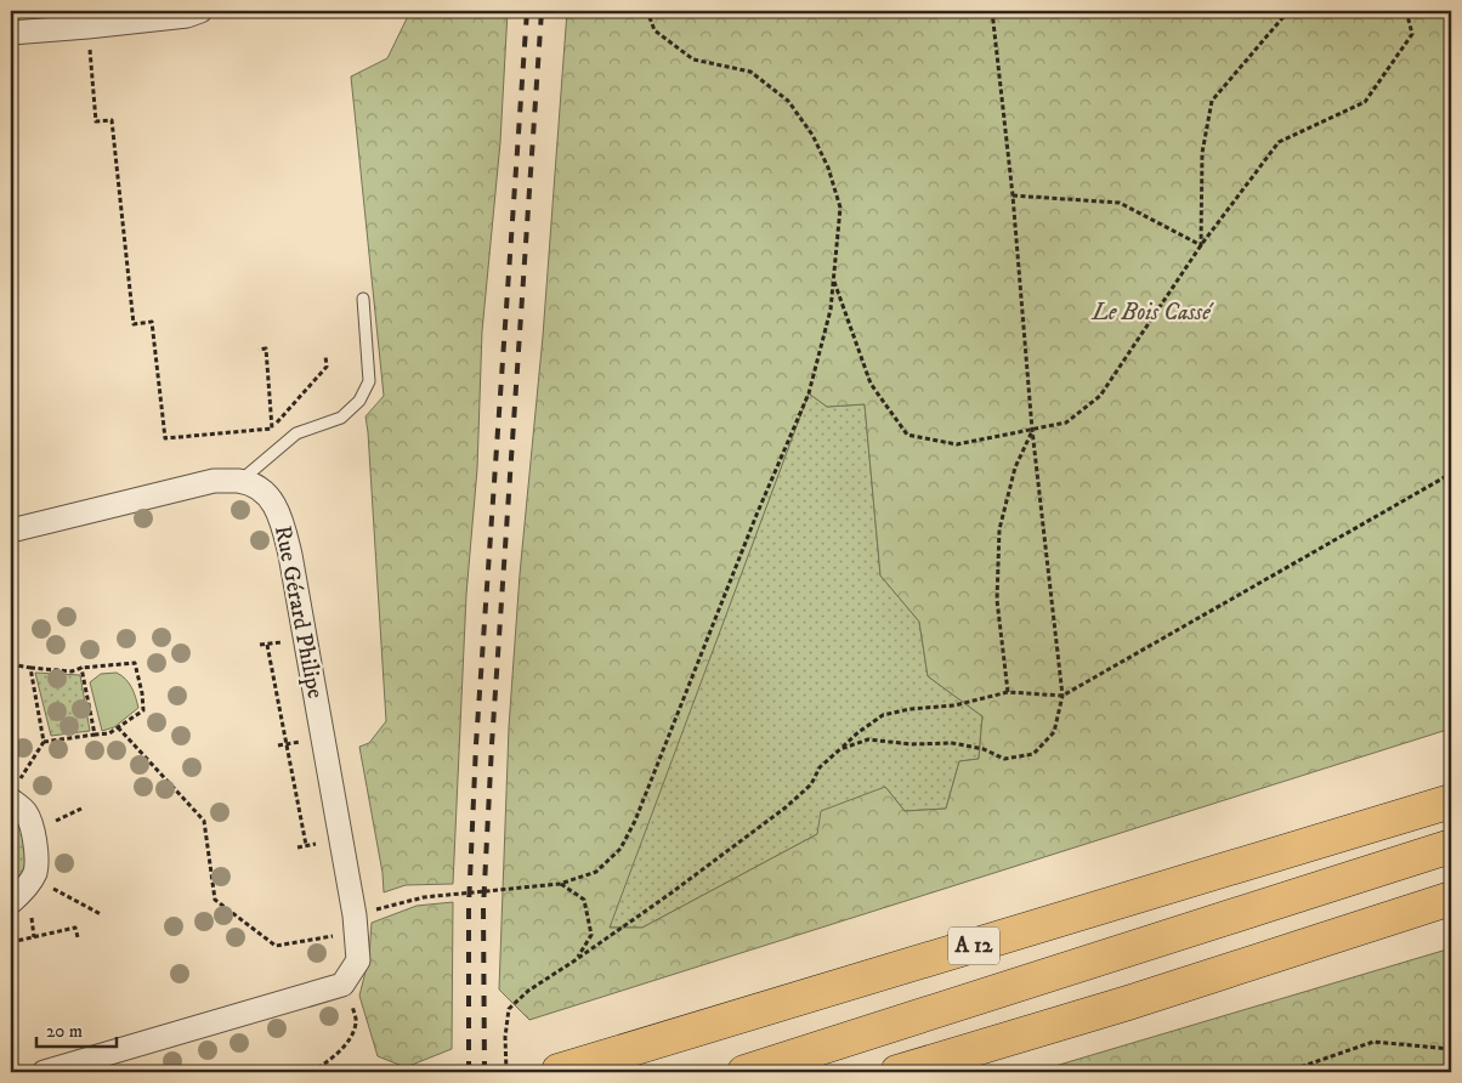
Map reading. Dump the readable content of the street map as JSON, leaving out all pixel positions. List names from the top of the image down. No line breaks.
{"streets":{"highway":["A 12"],"street":["Rue Gérard Philipe"]},"parks":["Le Bois Cassé"],"scale_bar":"20 m"}
